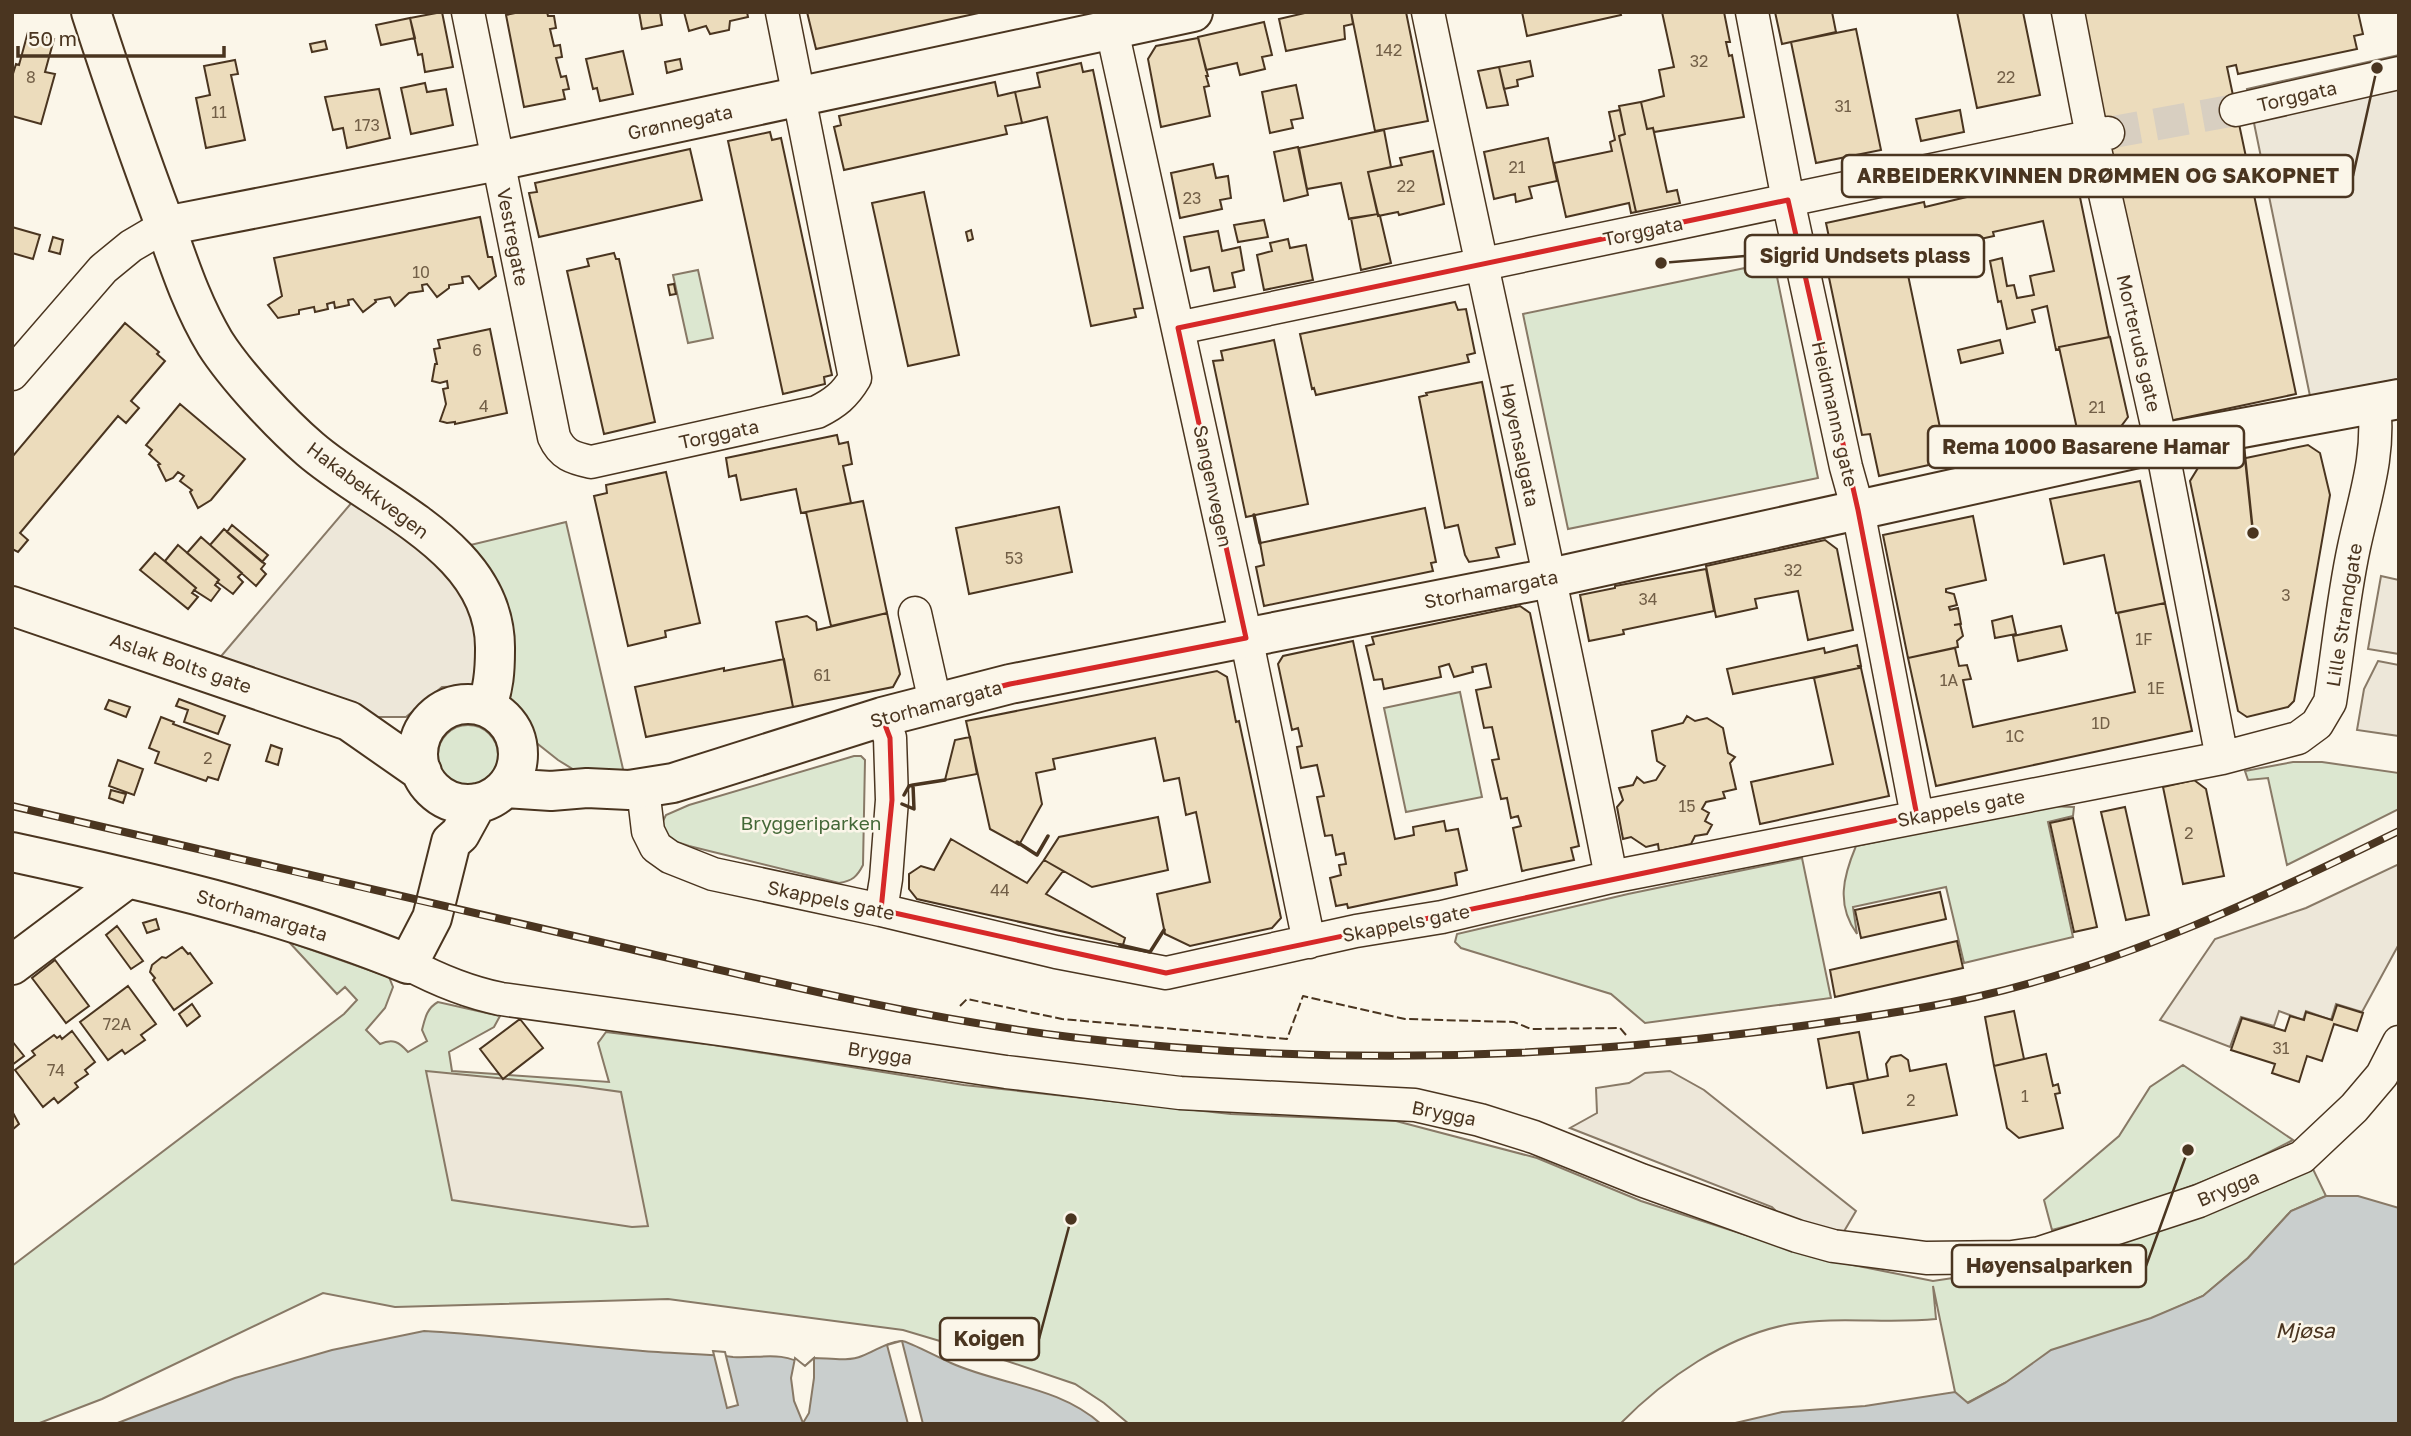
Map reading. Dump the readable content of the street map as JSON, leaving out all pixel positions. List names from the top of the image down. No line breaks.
{"streets":{"main road":["Grønnegata","Hakabekkvegen","Storhamargata","Aslak Bolts gate"],"street":["Torggata","Vestregate","Morteruds gate","Heidmanns gate","Høyensalgata","Sangenvegen","Lille Strandgate","Skappels gate","Brygga"]},"crossings":[["Torggata","Grønnegata"],["Torggata","Vestregate"],["Torggata","Morteruds gate"],["Torggata","Heidmanns gate"],["Torggata","Høyensalgata"],["Torggata","Sangenvegen"],["Grønnegata","Vestregate"],["Grønnegata","Sangenvegen"],["Grønnegata","Hakabekkvegen"],["Morteruds gate","Storhamargata"],["Morteruds gate","Lille Strandgate"],["Morteruds gate","Skappels gate"],["Heidmanns gate","Storhamargata"],["Heidmanns gate","Skappels gate"],["Høyensalgata","Storhamargata"],["Høyensalgata","Skappels gate"],["Sangenvegen","Storhamargata"],["Sangenvegen","Skappels gate"],["Hakabekkvegen","Storhamargata"],["Hakabekkvegen","Aslak Bolts gate"],["Storhamargata","Lille Strandgate"],["Storhamargata","Aslak Bolts gate"],["Storhamargata","Skappels gate"],["Storhamargata","Brygga"],["Lille Strandgate","Skappels gate"]],"water":["Mjøsa"],"parks":["Bryggeriparken"],"places":["ARBEIDERKVINNEN DRØMMEN OG SAKOPNET","Sigrid Undsets plass","Rema 1000 Basarene Hamar","Høyensalparken","Koigen"],"house_numbers":["142","32","8","22","31","11","173","21","22","23","10","6","4","21","53","32","3","34","1F","61","1A","1E","1D","1C","2","15","2","44","72A","31","74","1","2"],"scale_bar":"50 m"}
